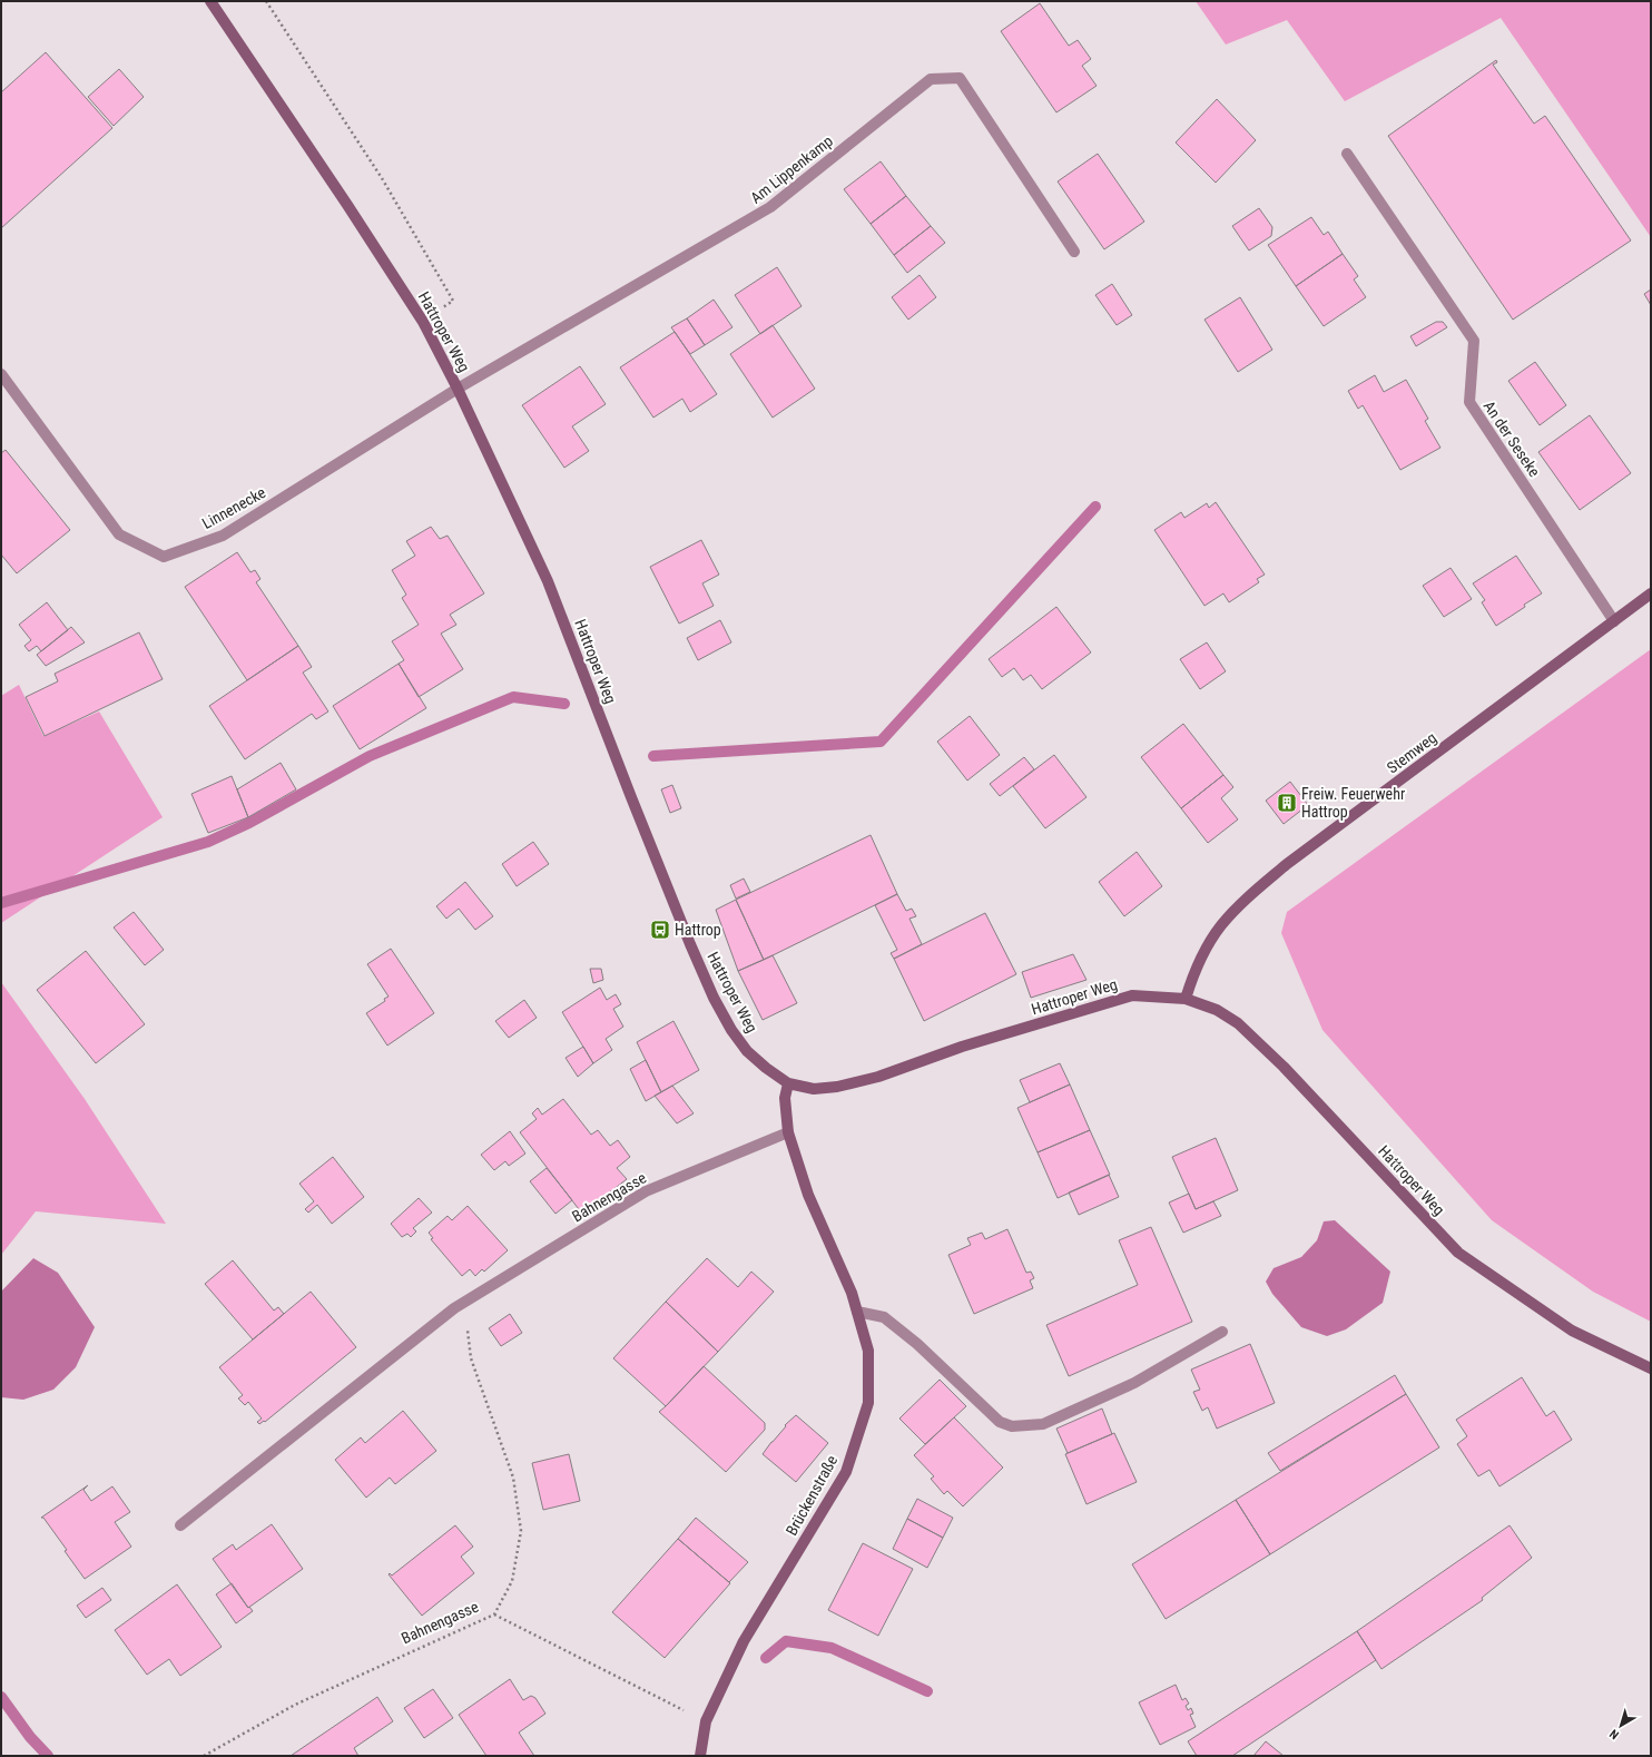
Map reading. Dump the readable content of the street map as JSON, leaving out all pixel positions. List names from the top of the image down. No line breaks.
{"streets":{"main road":["Hattroper Weg","Stemweg","Brückenstraße"],"street":["Am Lippenkamp","An der Seseke","Linnenecke","Bahnengasse"]},"crossings":[["Am Lippenkamp","Hattroper Weg"],["Am Lippenkamp","Linnenecke"],["Hattroper Weg","Linnenecke"],["Hattroper Weg","Stemweg"],["Hattroper Weg","Brückenstraße"],["An der Seseke","Stemweg"],["Bahnengasse","Brückenstraße"]],"places":{"building":["Freiw. Feuerwehr Hattrop"],"bus stop":["Hattrop"]},"north":"bottom left"}
